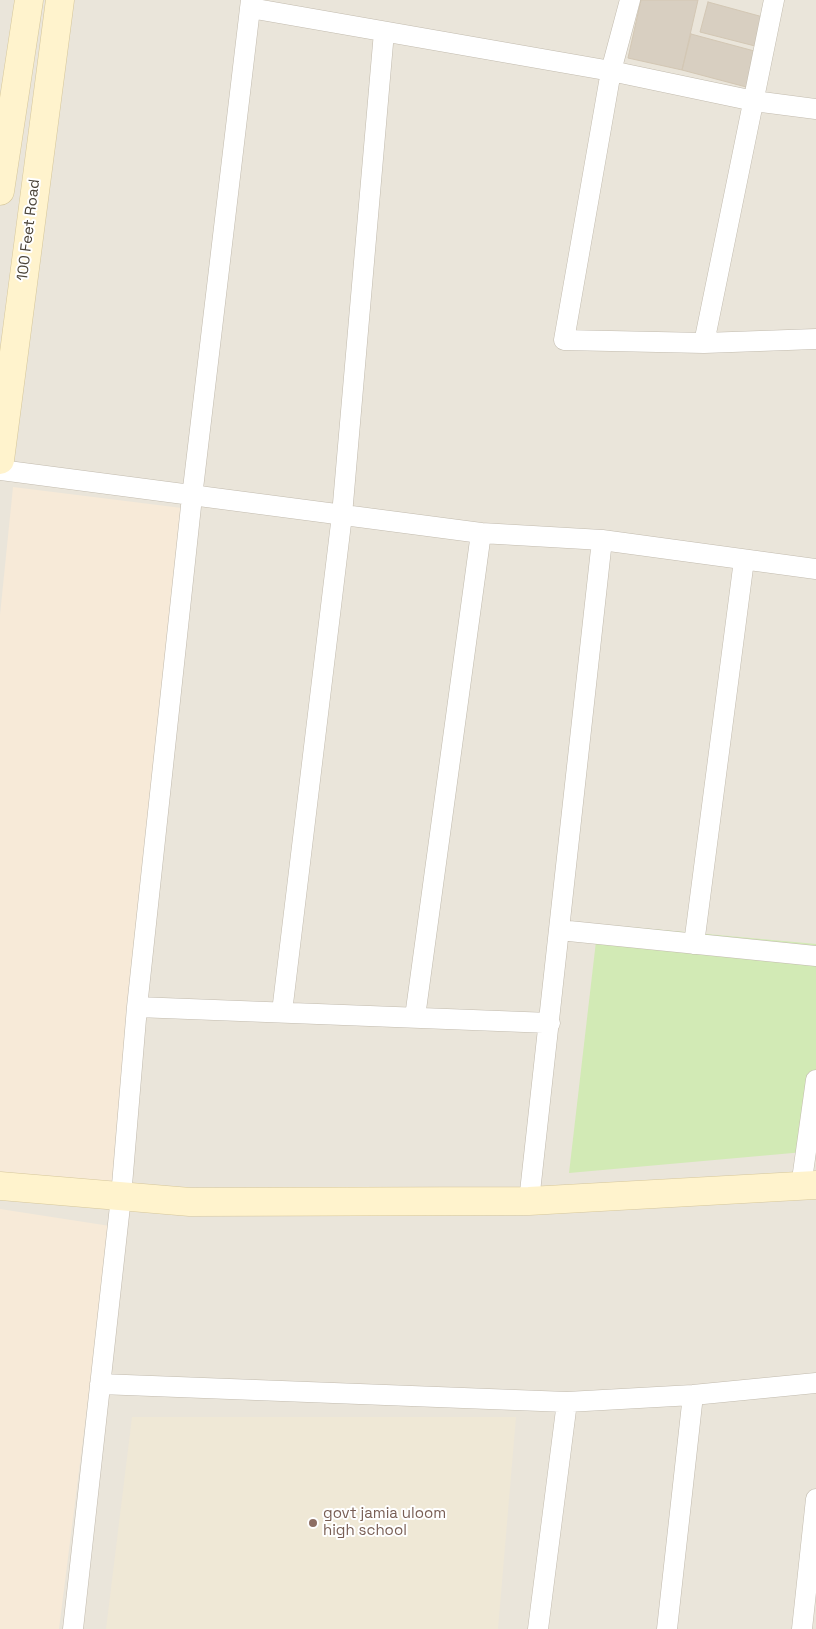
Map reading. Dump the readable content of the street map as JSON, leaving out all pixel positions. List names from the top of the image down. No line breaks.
{"streets":{"main road":["100 Feet Road"]},"places":["govt jamia uloom high school"]}
